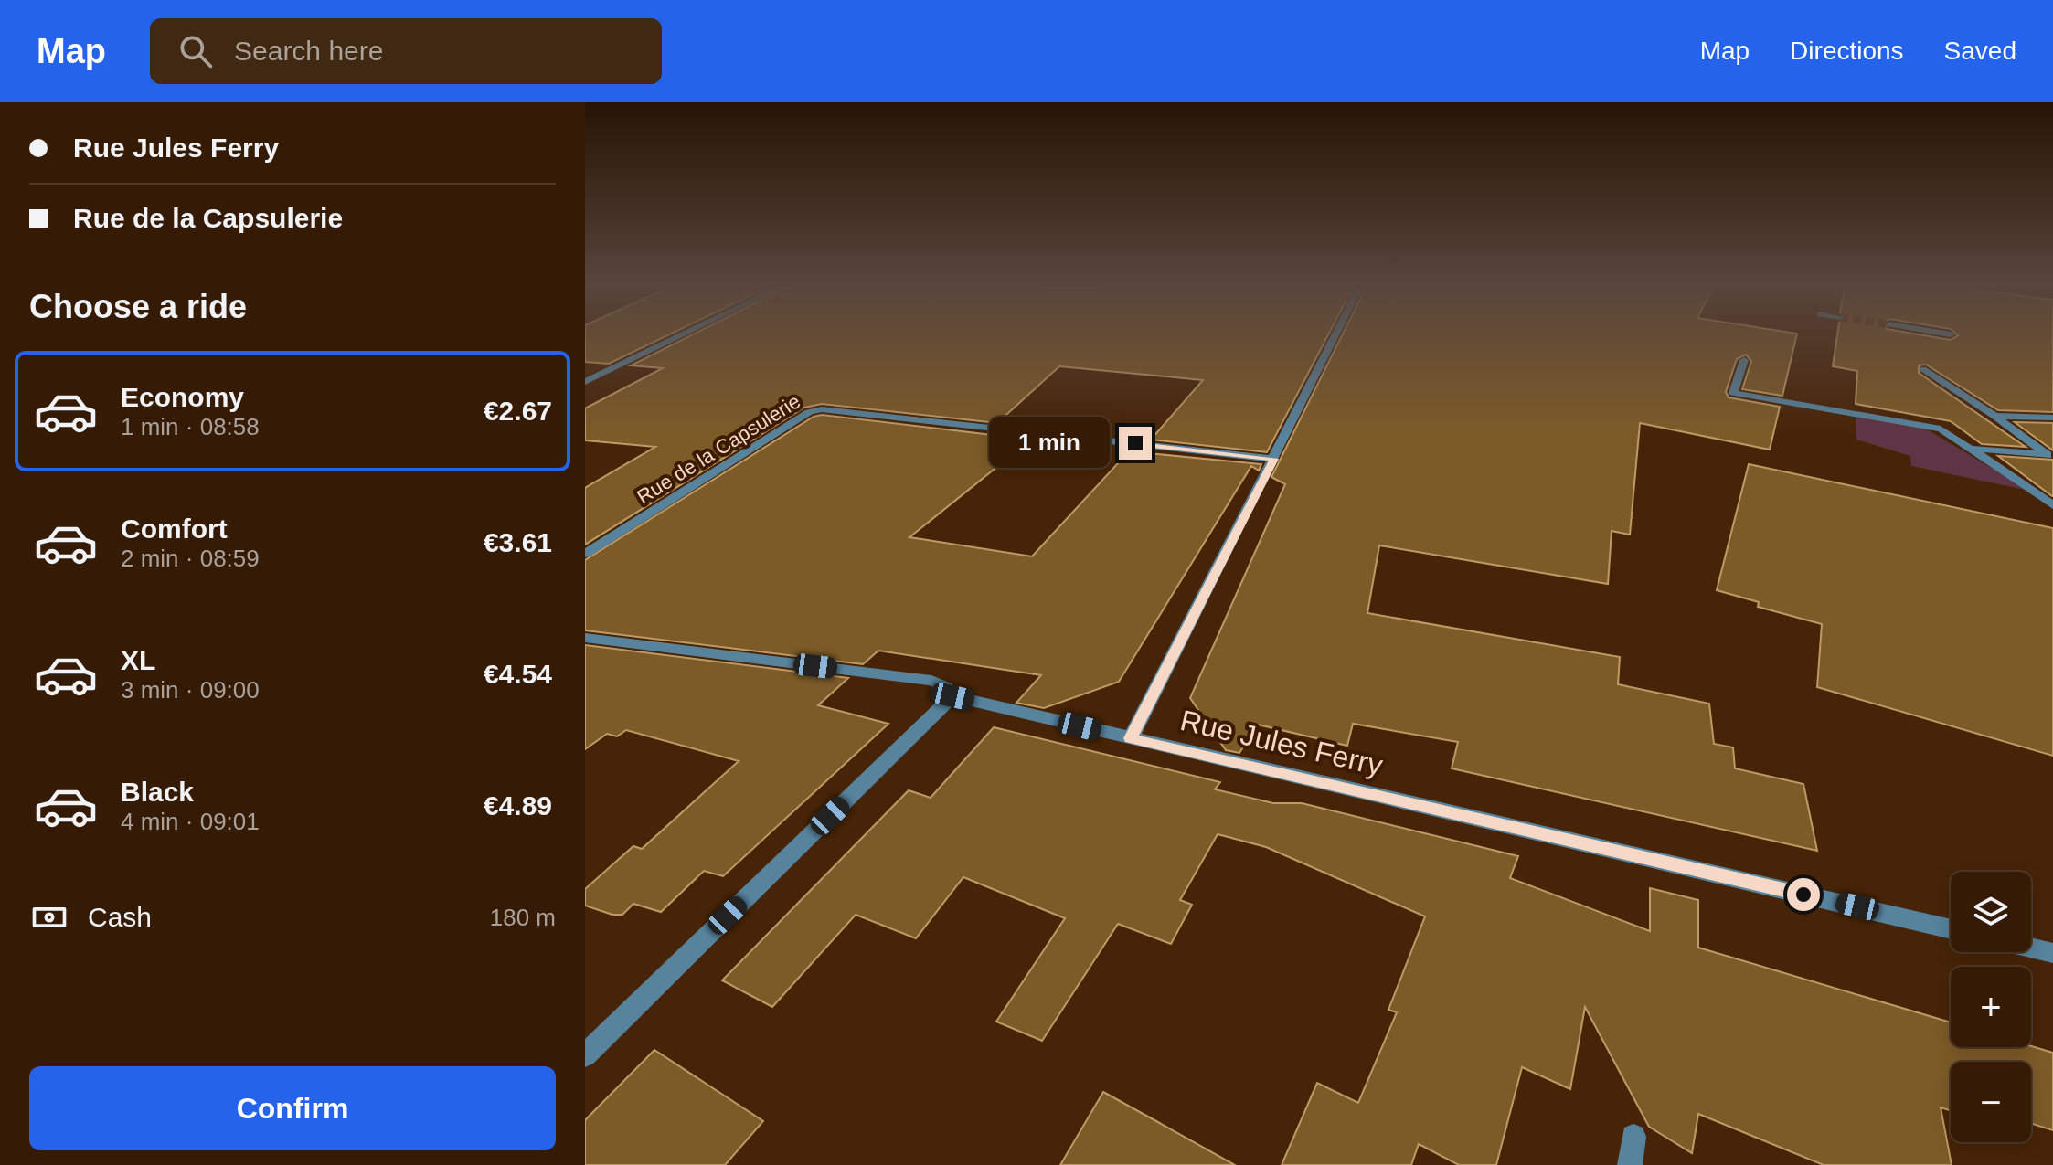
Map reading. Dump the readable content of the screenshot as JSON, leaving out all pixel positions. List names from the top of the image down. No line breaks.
{"streets":{"street":["Rue de la Capsulerie","Rue Jules Ferry"]},"page":{"header":"Map","search":"Search here","nav":["Map","Directions","Saved"],"banner":["Rue Jules Ferry","Rue de la Capsulerie"],"heading":"Choose a ride","list":[{"name":"Economy","note":"1 min · 08:58","value":"€2.67"},{"name":"Comfort","note":"2 min · 08:59","value":"€3.61"},{"name":"XL","note":"3 min · 09:00","value":"€4.54"},{"name":"Black","note":"4 min · 09:01","value":"€4.89"}],"bubble":"1 min","map_buttons":["+","−"],"pay":["Cash","180 m"],"buttons":"Confirm"}}
